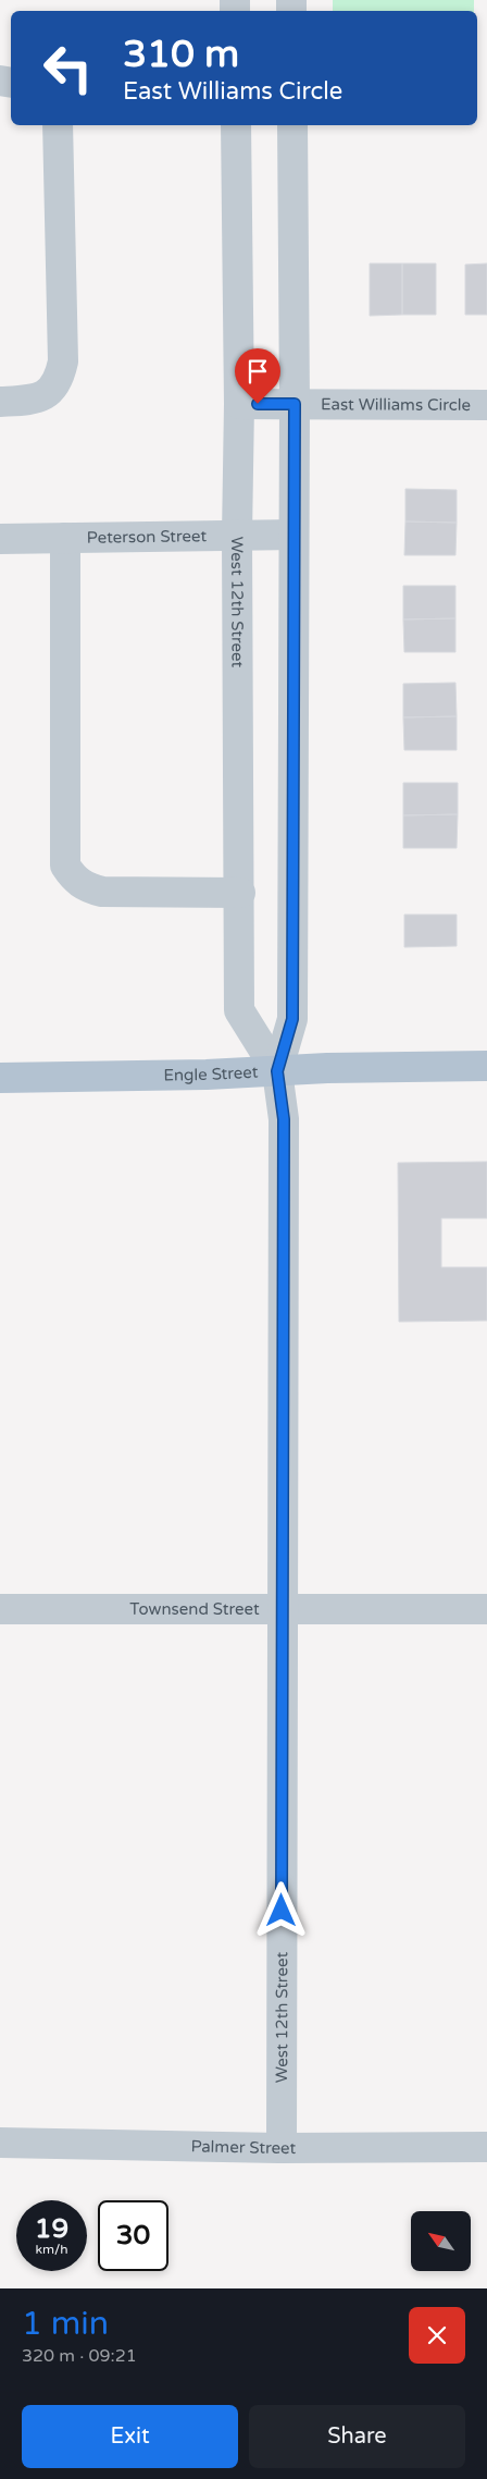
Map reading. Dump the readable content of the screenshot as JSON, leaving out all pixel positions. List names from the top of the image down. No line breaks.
{"streets":{"main road":["Engle Street"],"street":["East Williams Circle","Peterson Street","West 12th Street","Townsend Street","Palmer Street"]},"crossings":[["East Williams Circle","West 12th Street"],["Peterson Street","West 12th Street"],["West 12th Street","Engle Street"],["West 12th Street","Townsend Street"],["West 12th Street","Palmer Street"]],"north":"top left","page":{"turn":["310 m","East Williams Circle"],"speed":"19 km/h","limit":"30","heading":["1 min","320 m · 09:21"],"buttons":["Exit","Share"]}}
